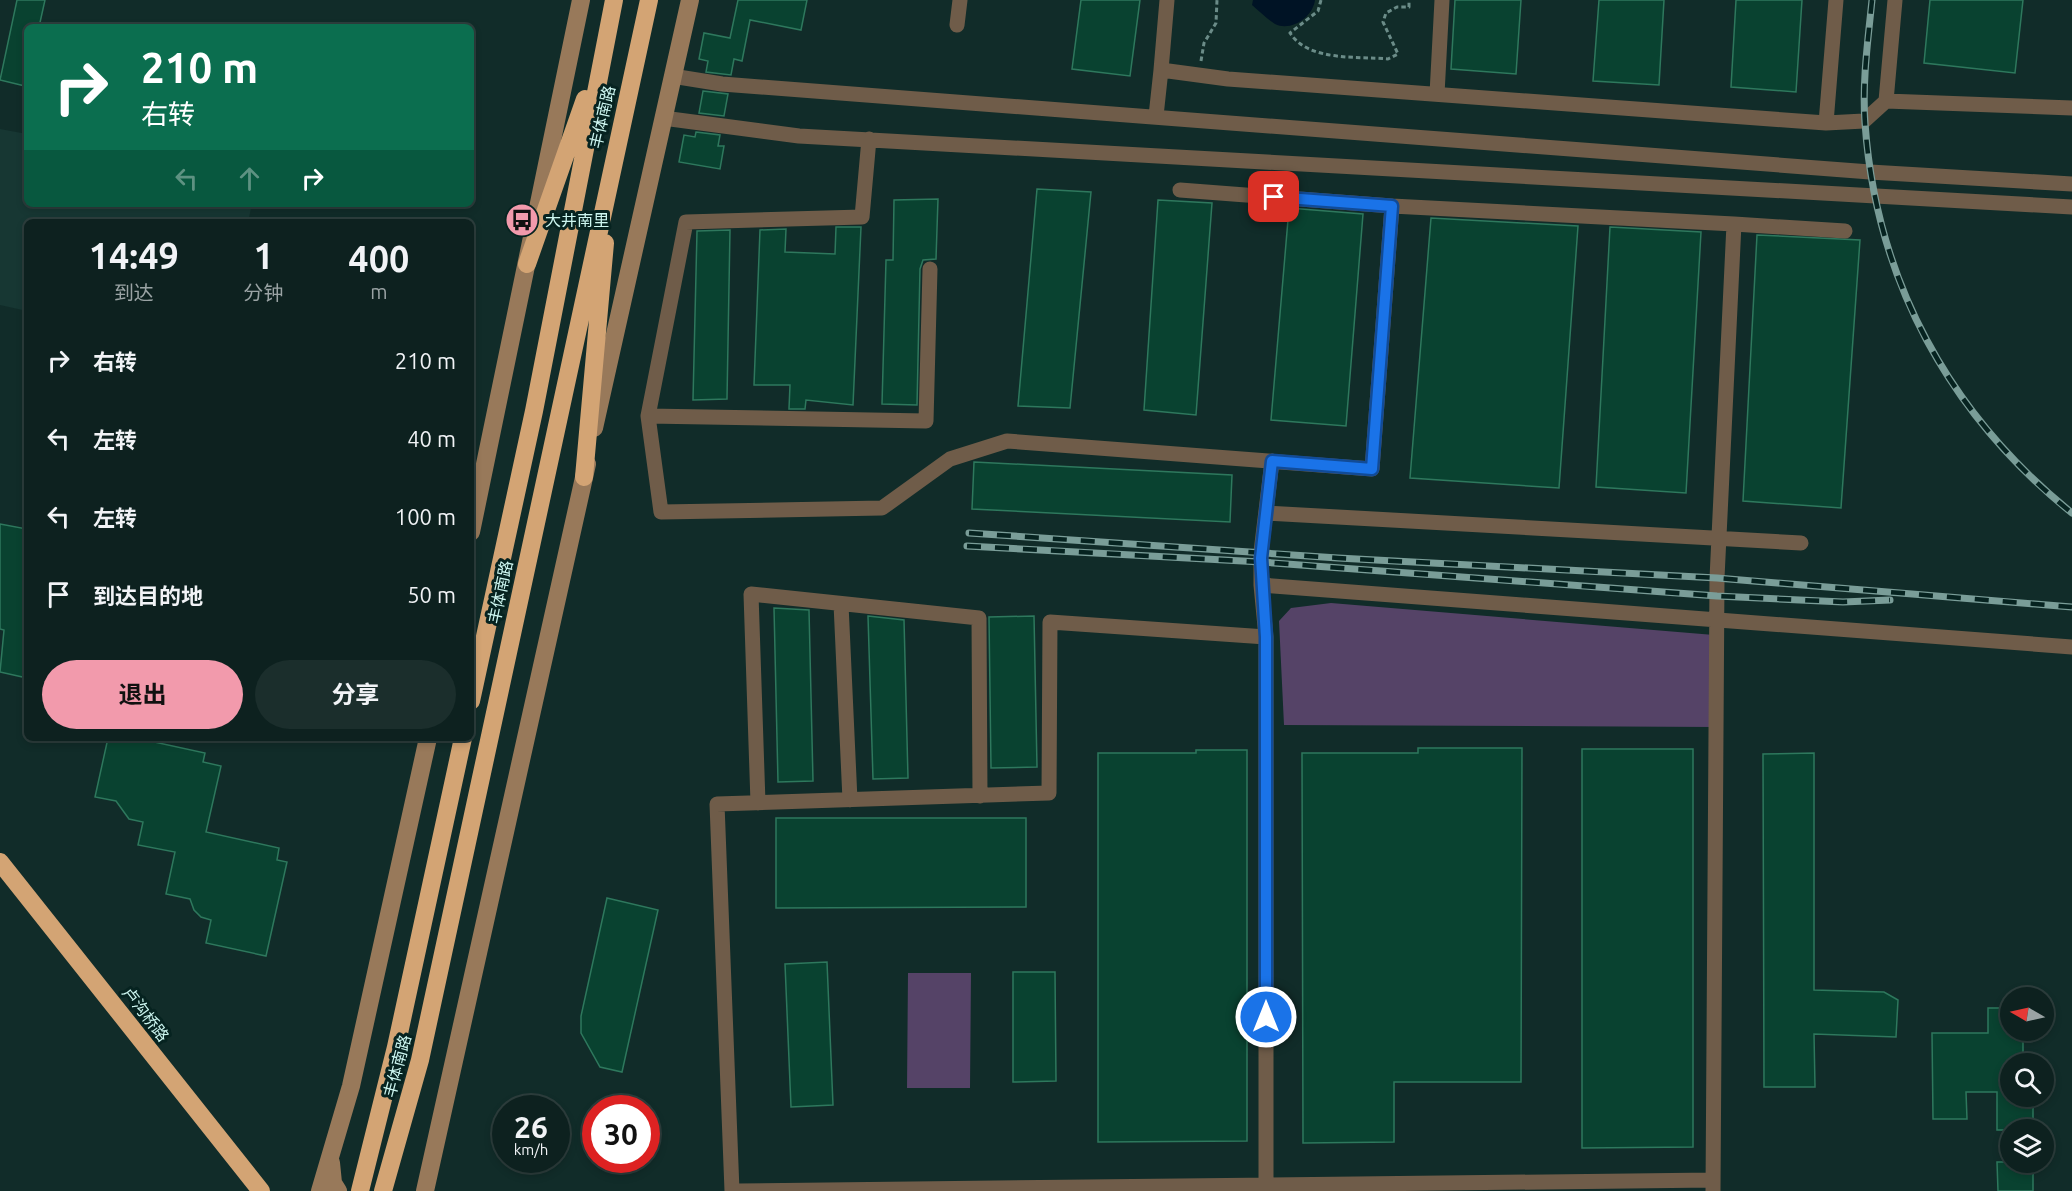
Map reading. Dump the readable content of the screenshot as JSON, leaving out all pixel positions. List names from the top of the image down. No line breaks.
{"streets":{"highway":["丰体南路","卢沟桥路"]},"places":{"bus stop":["大井南里"]},"north":"left","page":{"turn":["210 m","右转"],"eta":["14:49","到达","1","分钟","400","m"],"list":[{"name":"右转","value":"210 m"},{"name":"左转","value":"40 m"},{"name":"左转","value":"100 m"},{"name":"到达目的地","value":"50 m"}],"buttons":["退出","分享"],"speed":"26 km/h","limit":"30"}}
